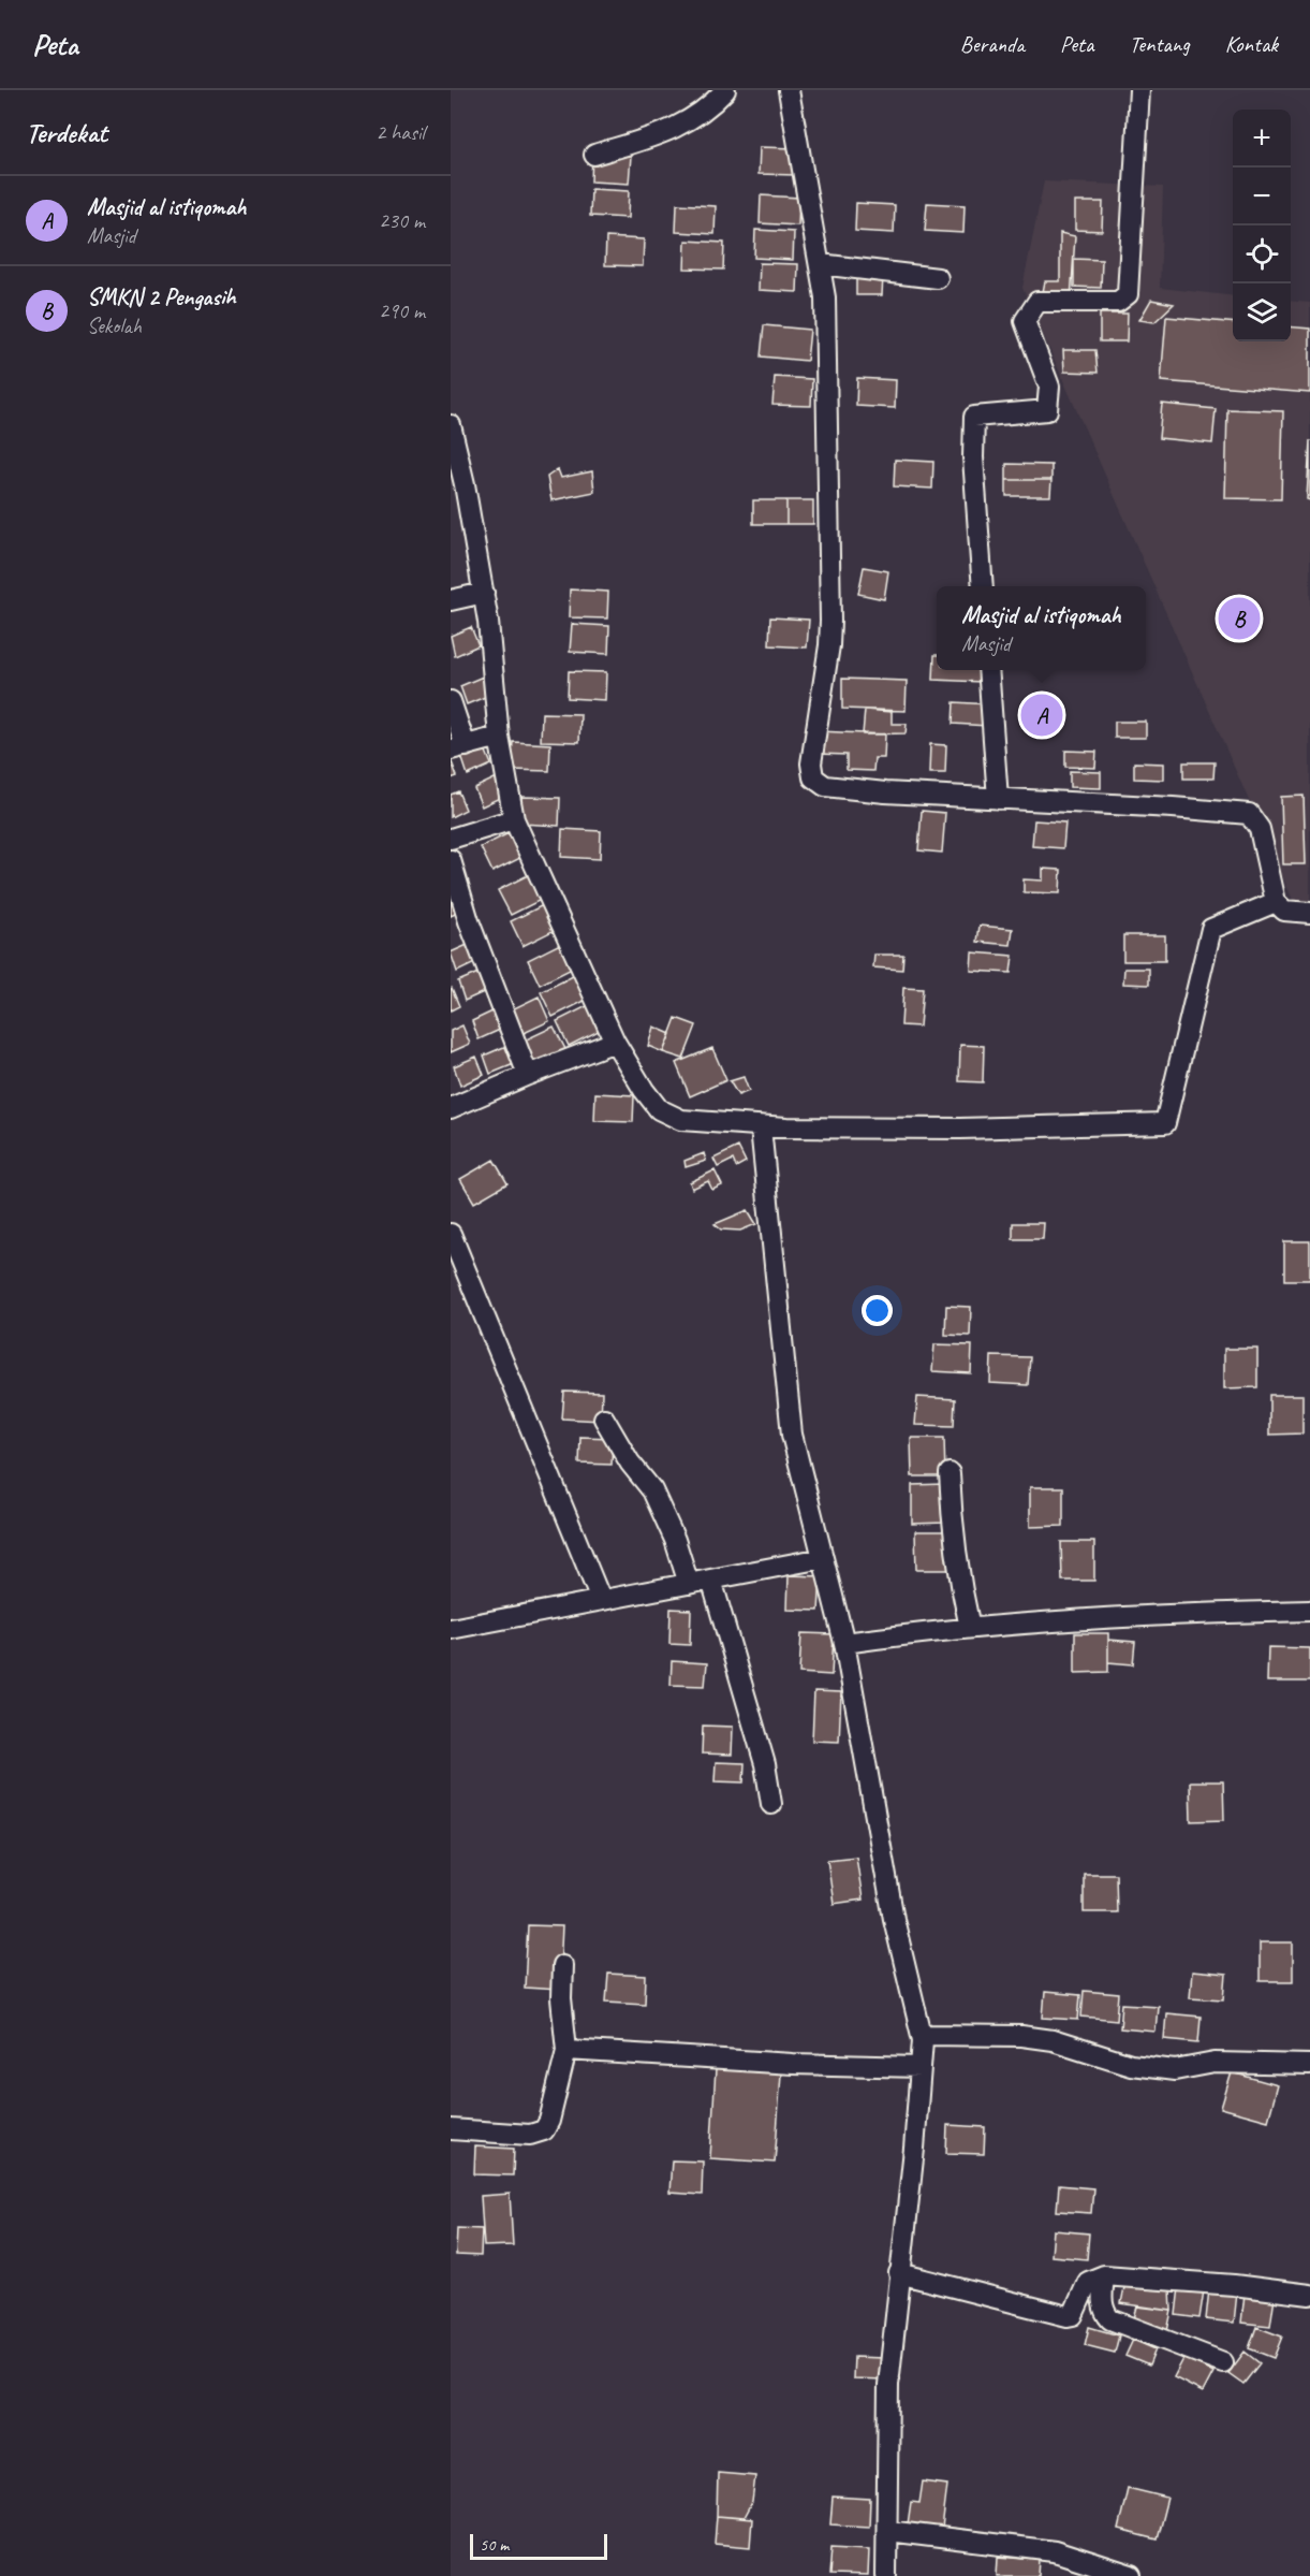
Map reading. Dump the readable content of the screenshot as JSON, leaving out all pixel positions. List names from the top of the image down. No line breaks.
{"scale_bar":"50 m","page":{"header":"Peta","nav":["Beranda","Peta","Tentang","Kontak"],"heading":["Terdekat","2 hasil"],"map_buttons":["+","−"],"list":[{"mark":"A","name":"Masjid al istiqomah","note":"Masjid","value":"230 m"},{"mark":"B","name":"SMKN 2 Pengasih","note":"Sekolah","value":"290 m"}],"popup":["Masjid al istiqomah","Masjid"],"pins":["B","A"],"scale":"50 m"}}
